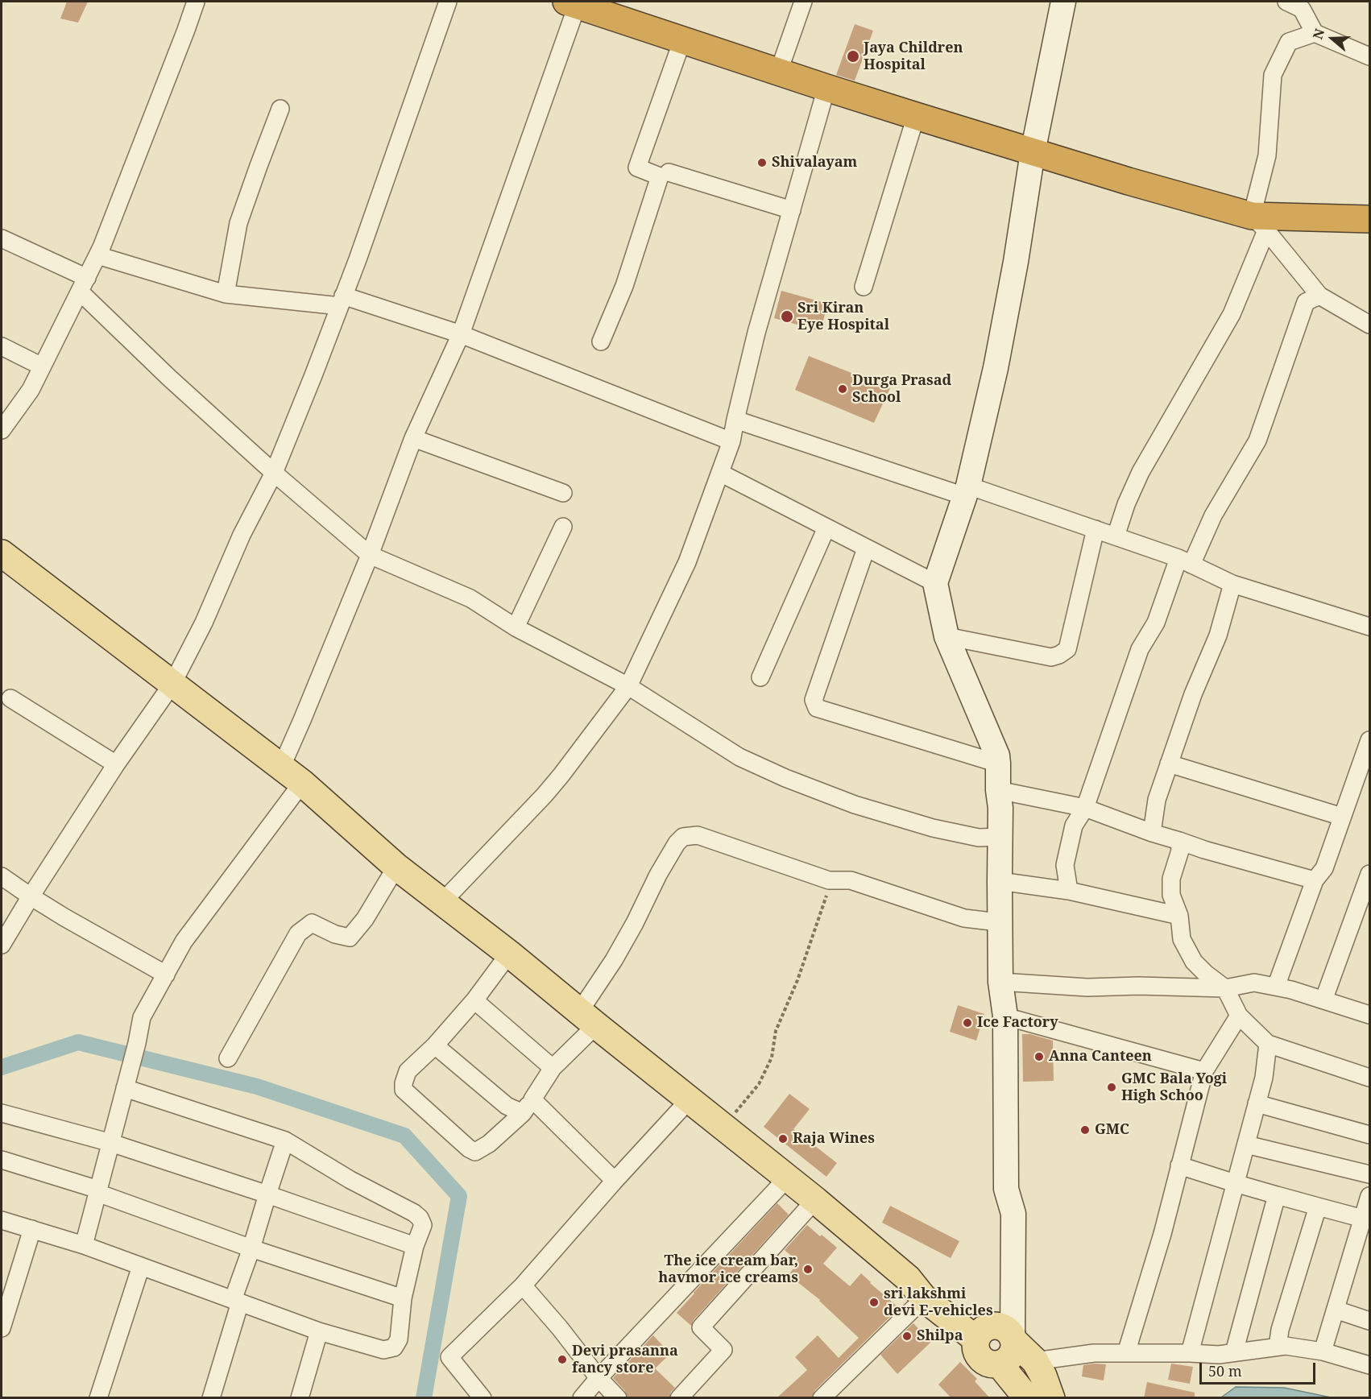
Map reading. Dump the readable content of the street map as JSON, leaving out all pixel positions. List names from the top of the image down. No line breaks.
{"places":["Jaya Children Hospital","Shivalayam","Sri Kiran Eye Hospital","Durga Prasad School","Ice Factory","Anna Canteen","GMC Bala Yogi High Schoo","GMC","Raja Wines","The ice cream bar, havmor ice creams","sri lakshmi devi E-vehicles","Shilpa","Devi prasanna fancy store"],"scale_bar":"50 m","north":"left"}
